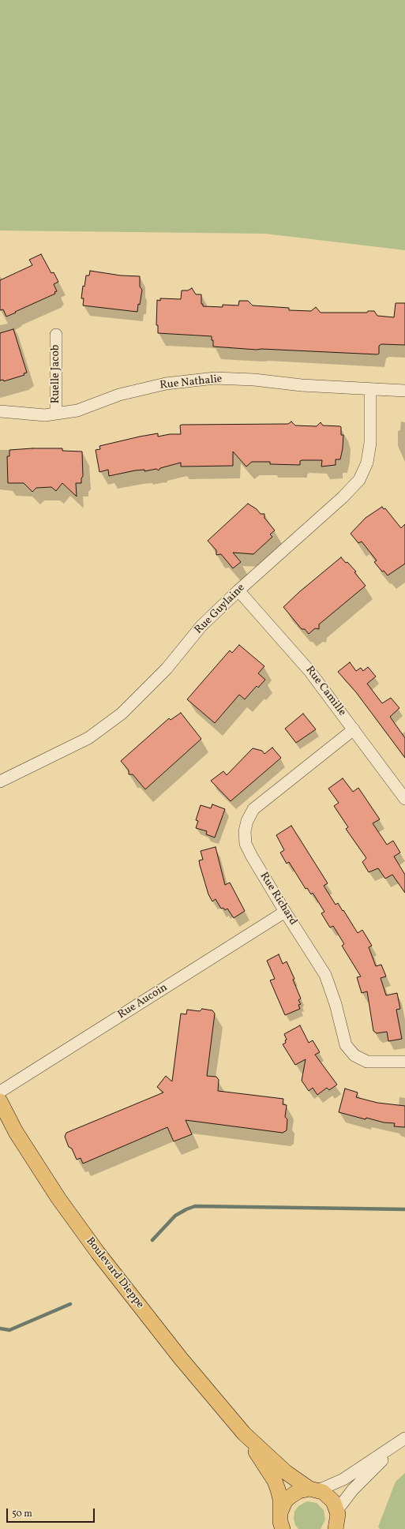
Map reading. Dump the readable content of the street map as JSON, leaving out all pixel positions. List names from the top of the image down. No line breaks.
{"streets":{"main road":["Boulevard Dieppe"],"street":["Ruelle Jacob","Rue Nathalie","Rue Guylaine","Rue Camille","Rue Richard","Rue Aucoin"]},"crossings":[["Ruelle Jacob","Rue Nathalie"],["Rue Nathalie","Rue Guylaine"],["Rue Guylaine","Rue Camille"],["Rue Camille","Rue Richard"],["Rue Richard","Rue Aucoin"]],"scale_bar":"50 m"}
